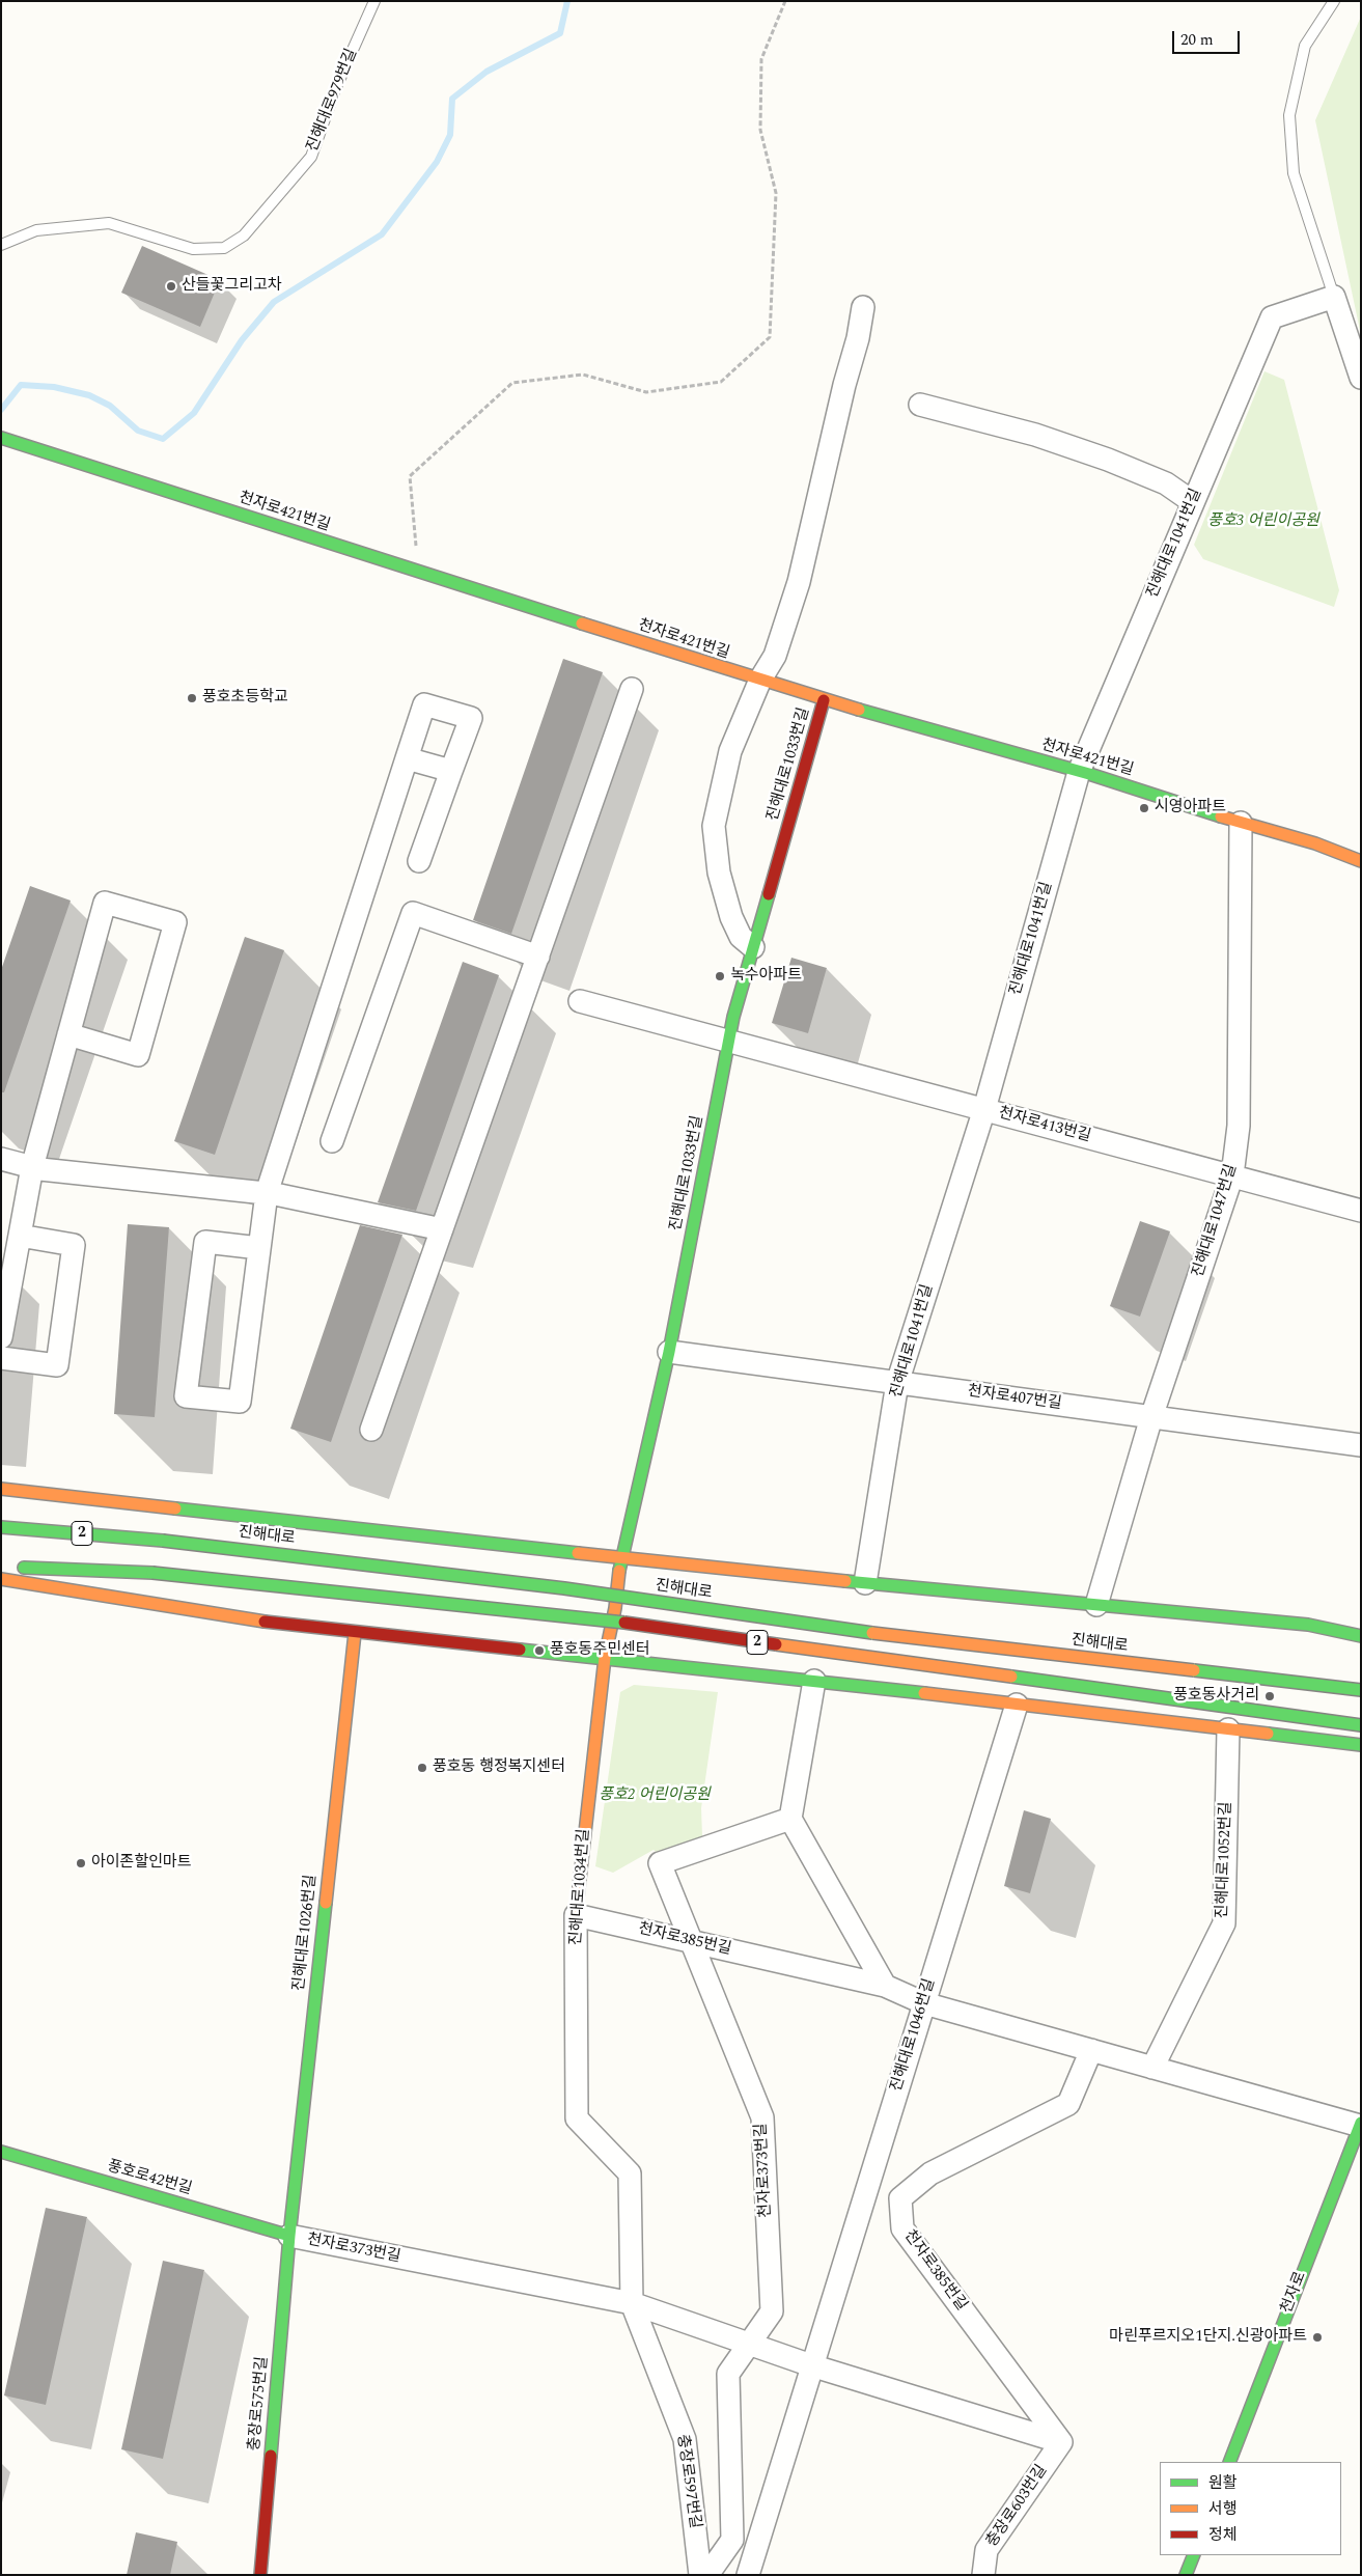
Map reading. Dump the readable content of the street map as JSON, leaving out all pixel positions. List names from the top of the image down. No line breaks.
{"streets":{"main road":["천자로421번길","진해대로1033번길","2","진해대로","진해대로1034번길","진해대로1026번길","풍호로42번길","천자로","충장로575번길"],"street":["진해대로1041번길","천자로413번길","진해대로1047번길","천자로407번길","진해대로1052번길","천자로385번길","진해대로1046번길","천자로373번길","충장로597번길","충장로603번길"],"lane":["진해대로979번길"]},"crossings":[["천자로421번길","진해대로1041번길"],["천자로421번길","진해대로1033번길"],["천자로421번길","진해대로1047번길"],["진해대로1041번길","천자로413번길"],["진해대로1041번길","천자로407번길"],["진해대로1033번길","천자로413번길"],["진해대로1033번길","천자로407번길"],["진해대로1033번길","진해대로1034번길"],["천자로413번길","진해대로1047번길"],["진해대로1047번길","천자로407번길"],["진해대로1052번길","천자로385번길"],["진해대로1034번길","천자로385번길"],["진해대로1034번길","천자로373번길"],["진해대로1034번길","충장로597번길"],["진해대로1026번길","천자로373번길"],["진해대로1026번길","풍호로42번길"],["진해대로1026번길","충장로575번길"],["천자로385번길","진해대로1046번길"],["천자로385번길","천자로373번길"],["천자로385번길","천자로"],["천자로385번길","충장로603번길"],["진해대로1046번길","천자로373번길"],["천자로373번길","풍호로42번길"],["천자로373번길","충장로575번길"],["천자로373번길","충장로597번길"],["천자로373번길","충장로603번길"],["풍호로42번길","충장로575번길"]],"parks":["풍호3 어린이공원","풍호2 어린이공원"],"places":["산들꽃그리고차","풍호초등학교","시영아파트","녹수아파트","풍호동주민센터","풍호동사거리","풍호동 행정복지센터","아이존할인마트","마린푸르지오1단지.신광아파트"],"legend":["원활","서행","정체"],"scale_bar":"20 m"}
